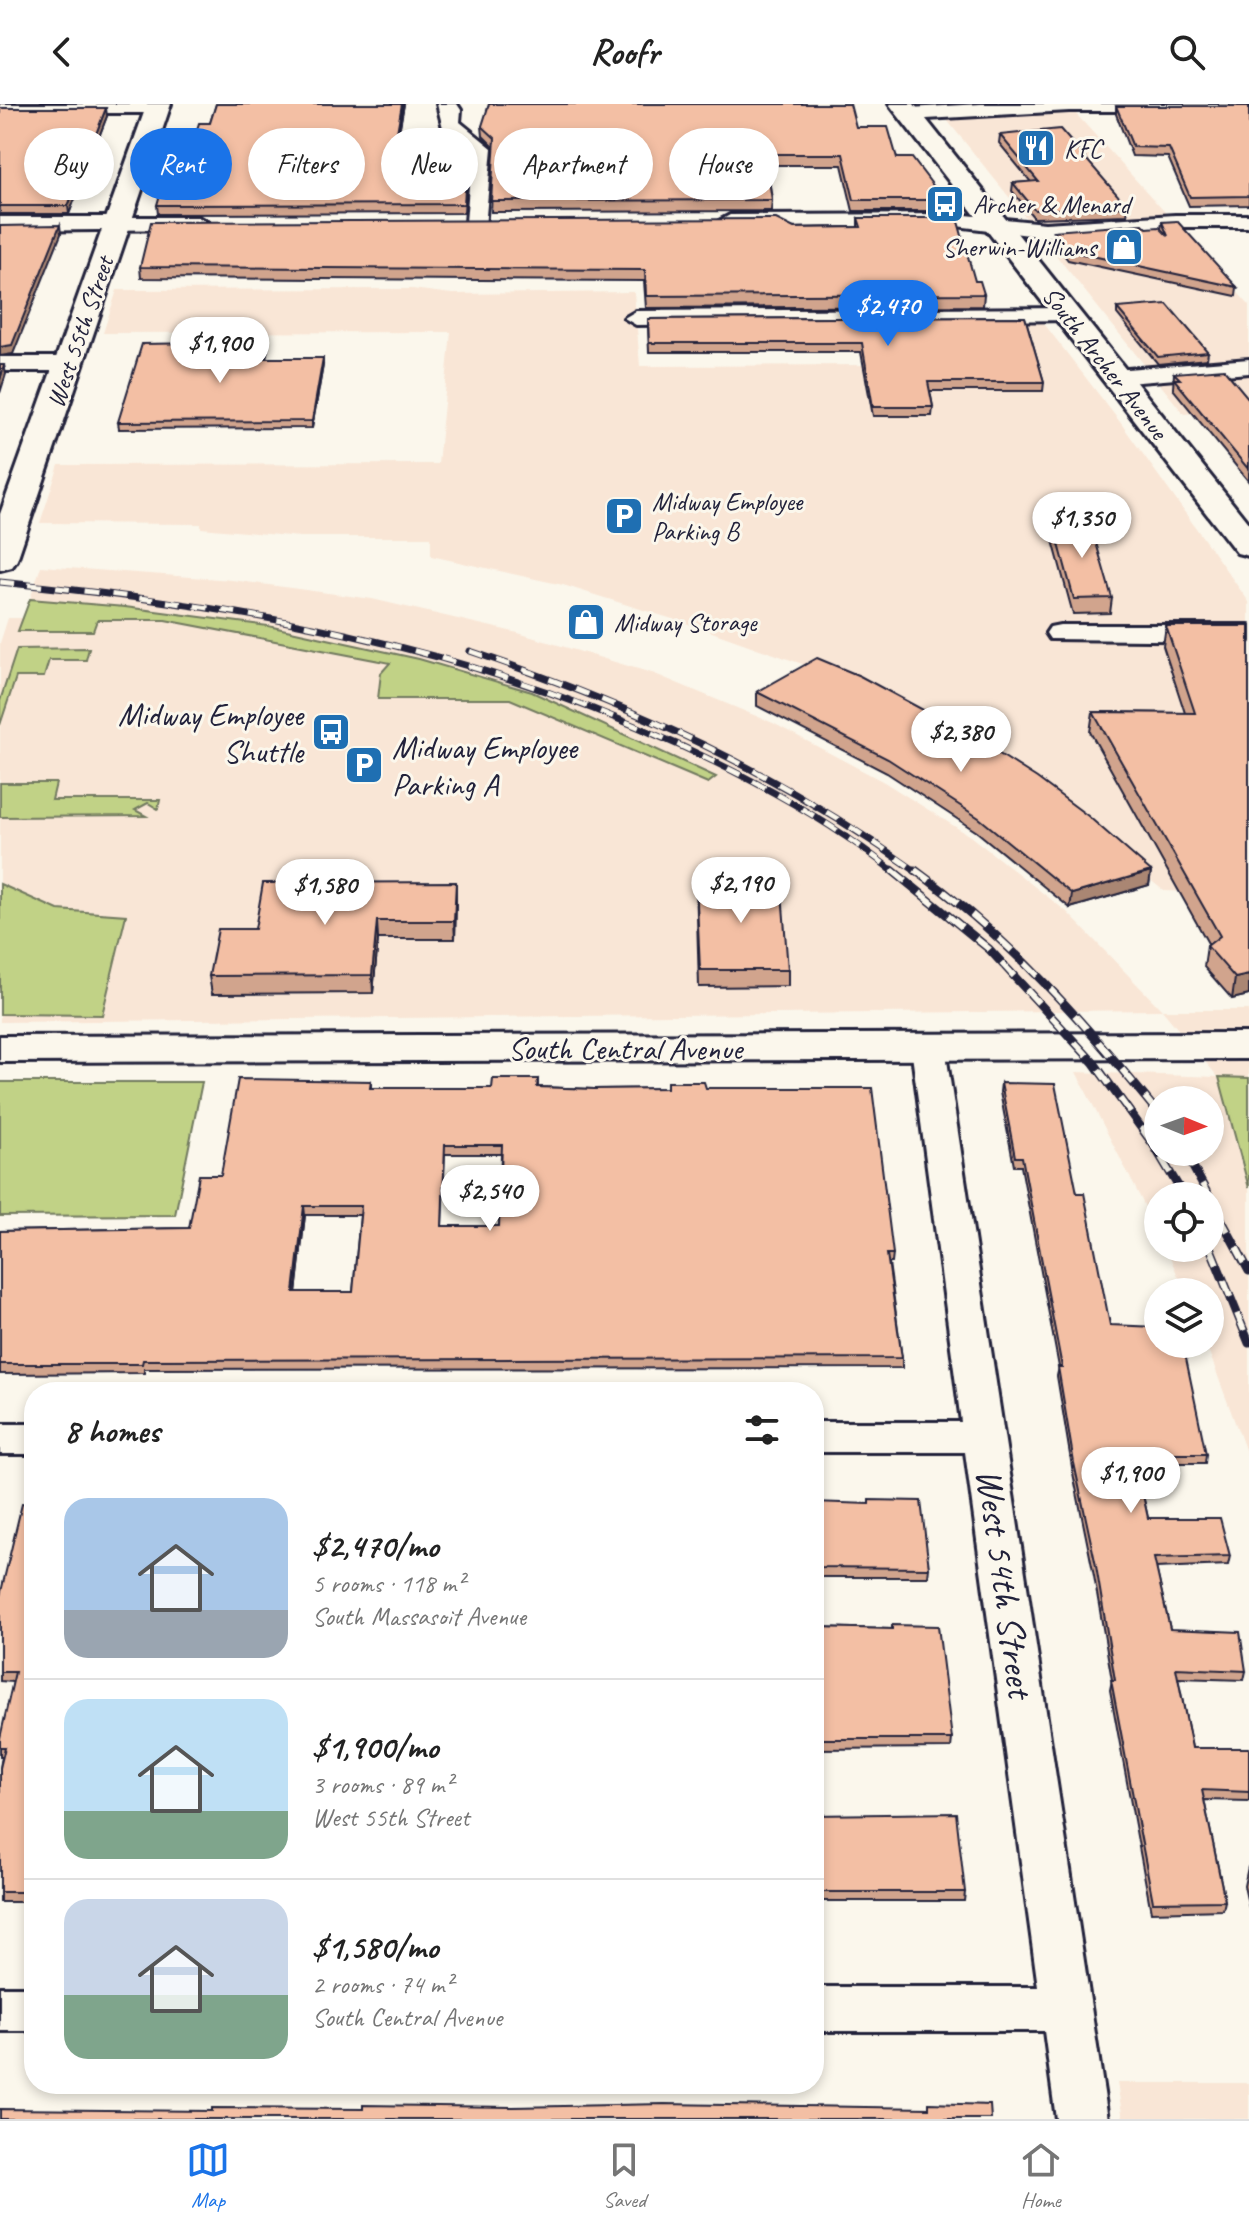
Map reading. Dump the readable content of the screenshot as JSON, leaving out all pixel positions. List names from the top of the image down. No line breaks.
{"streets":{"main road":["West 55th Street","South Archer Avenue","South Central Avenue"],"street":["West 54th Street"]},"crossings":[["South Central Avenue","West 54th Street"]],"places":{"restaurant":["KFC"],"bus stop":["Archer & Menard","Midway Employee Shuttle"],"shop":["Sherwin-Williams","Midway Storage"],"parking":["Midway Employee Parking B","Midway Employee Parking A"]},"north":"right","page":{"header":"Roofr","chip":["Buy","Rent","Filters","New","Apartment","House"],"price":["$2,470","$1,900","$1,350","$2,380","$2,190","$1,580","$2,540","$1,900"],"heading":"8 homes","list":[{"name":"$2,470/mo","note":"5 rooms · 118 m² · South Massasoit Avenue"},{"name":"$1,900/mo","note":"3 rooms · 89 m² · West 55th Street"},{"name":"$1,580/mo","note":"2 rooms · 74 m² · South Central Avenue"}],"tabs":["Map","Saved","Home"]}}
